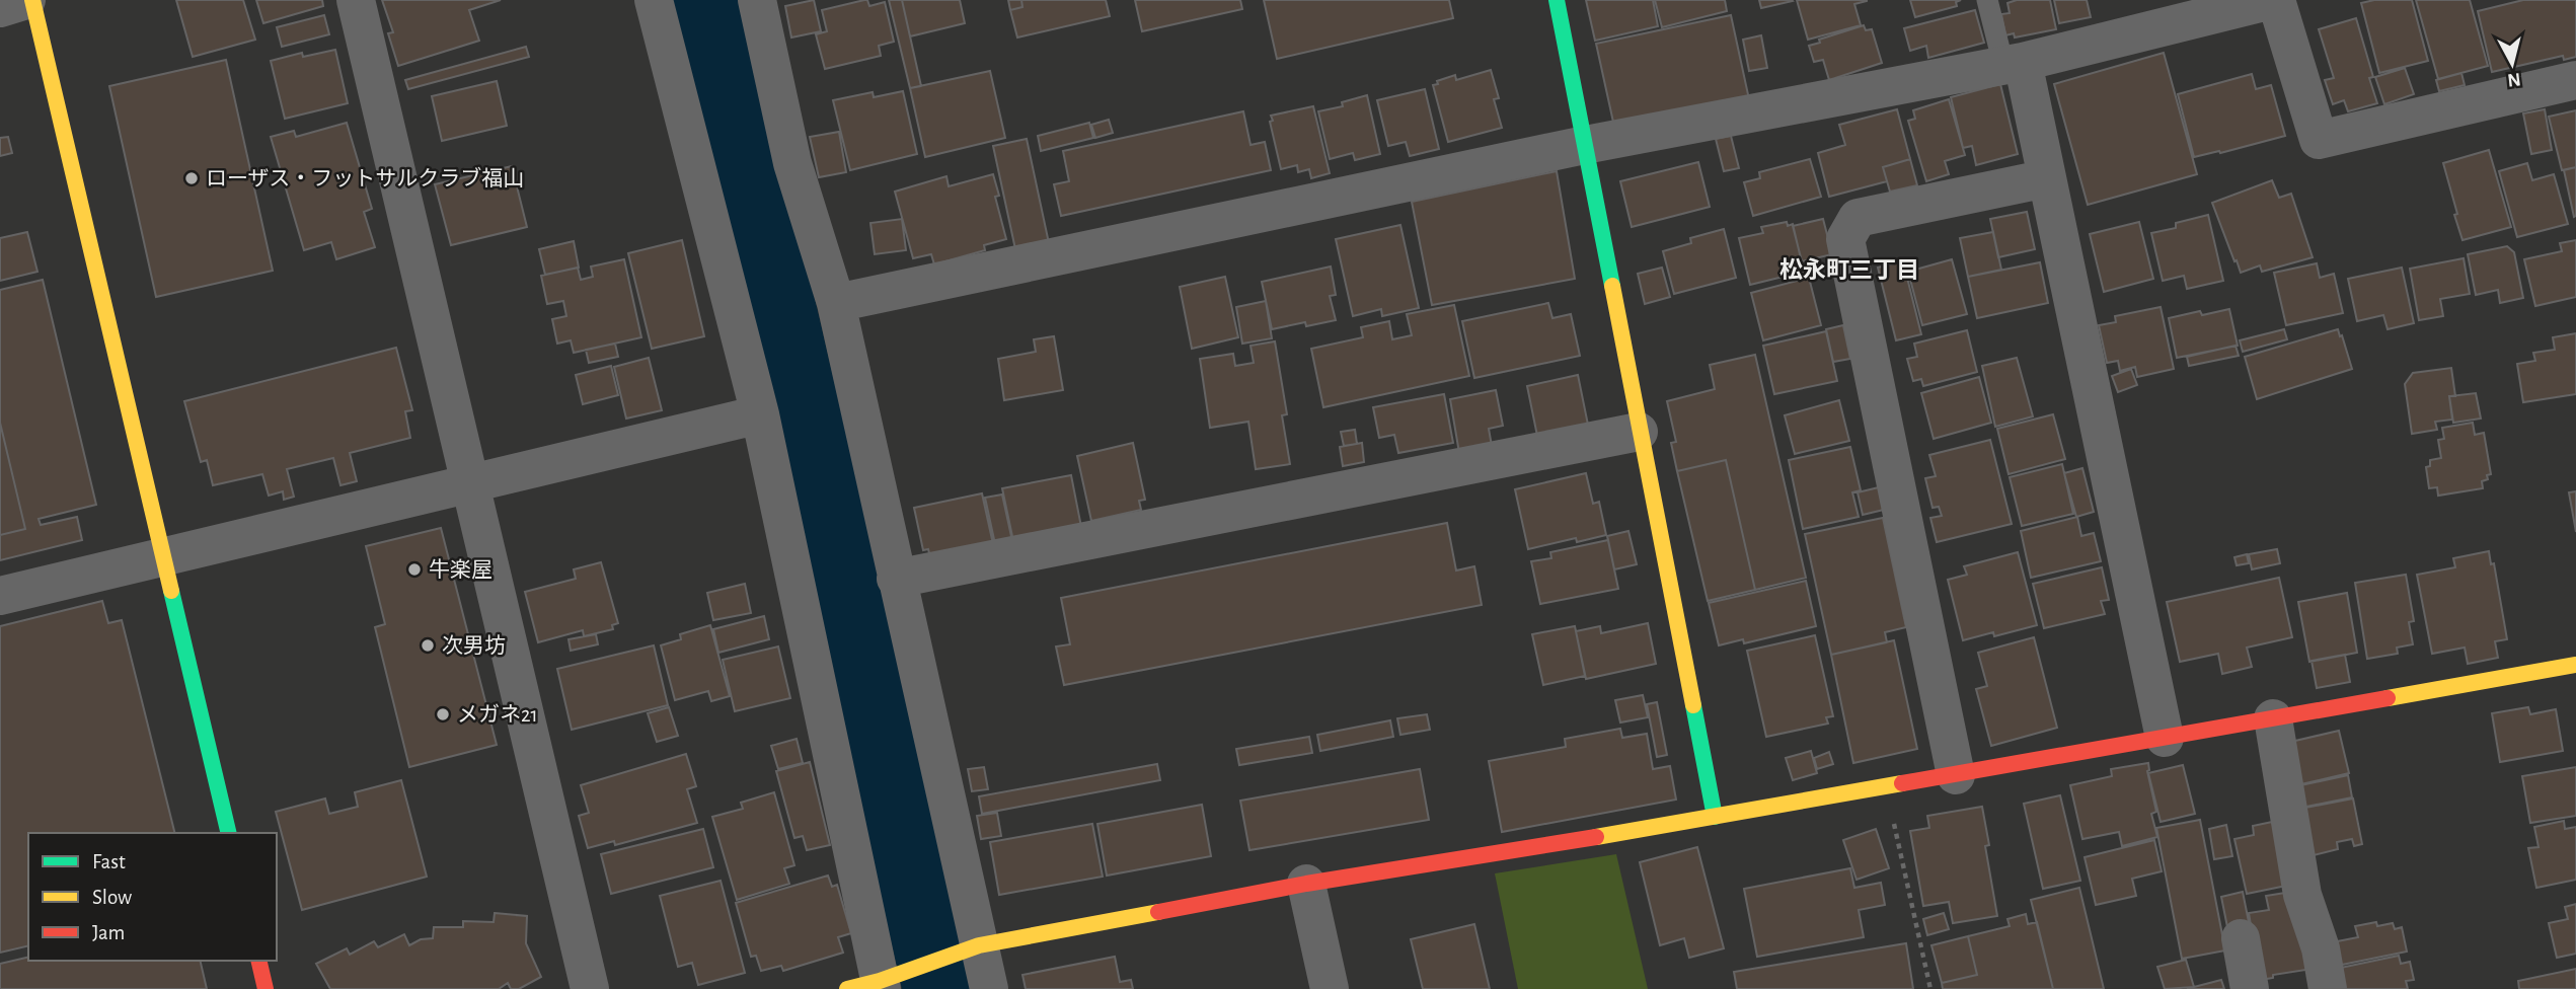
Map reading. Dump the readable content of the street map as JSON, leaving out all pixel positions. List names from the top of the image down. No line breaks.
{"districts":["松永町三丁目"],"places":["ローザス・フットサルクラブ福山","牛楽屋","次男坊","メガネ21"],"legend":["Fast","Slow","Jam"],"north":"bottom"}
